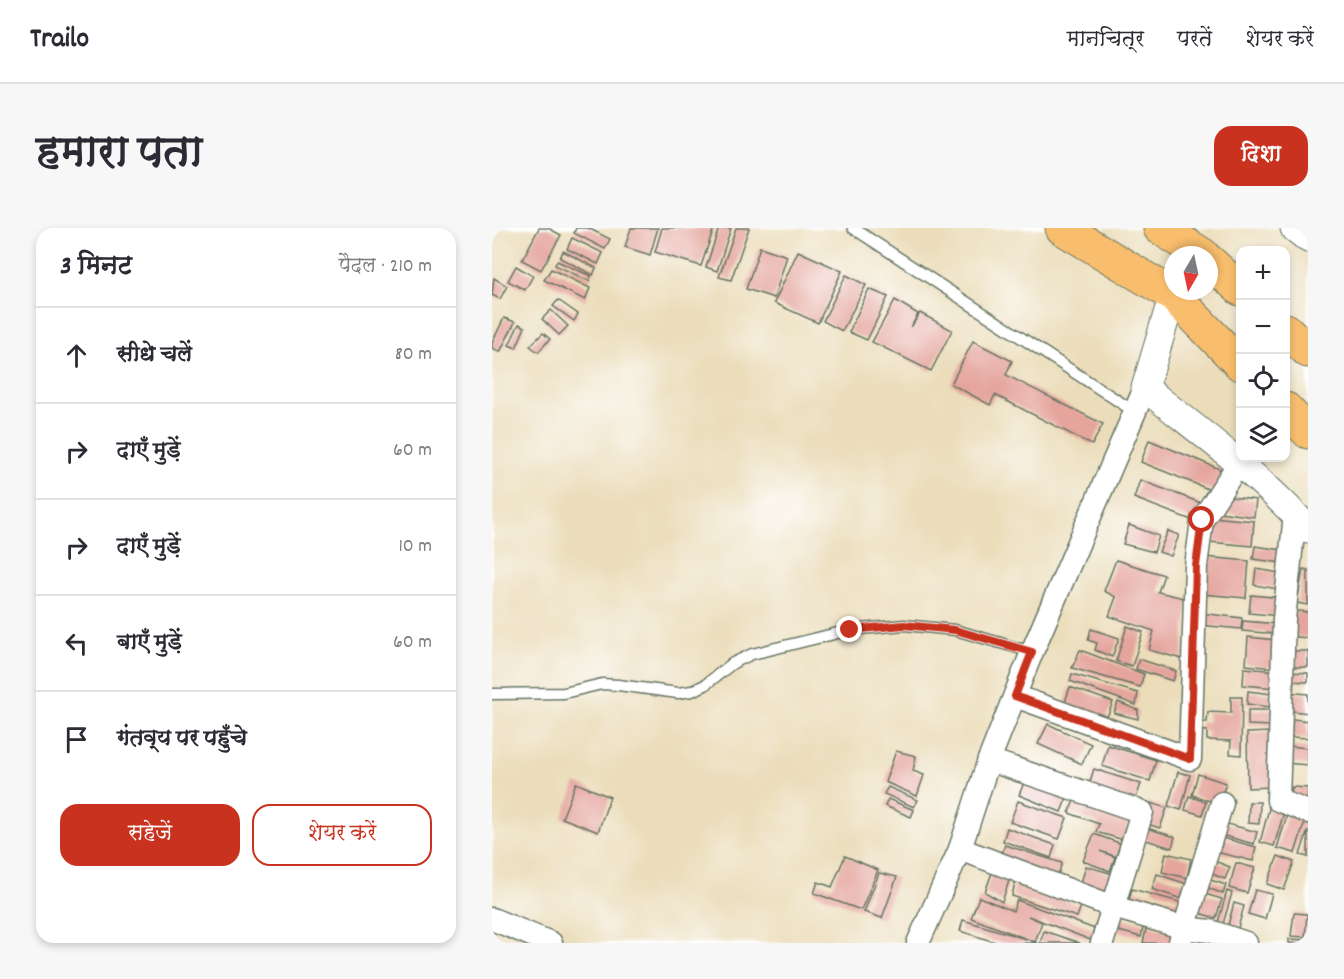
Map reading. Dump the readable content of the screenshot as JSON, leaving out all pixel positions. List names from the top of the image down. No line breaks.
{"north":"bottom","page":{"header":"Trailo","nav":["मानचित्र","परतें","शेयर करें"],"title":"हमारा पता","buttons":["दिशा",["सहेजें","शेयर करें"]],"heading":["3 मिनट","पैदल · 210 m"],"map_buttons":["+","−"],"list":[["सीधे चलें","80 m"],["दाएँ मुड़ें","60 m"],["दाएँ मुड़ें","10 m"],["बाएँ मुड़ें","60 m"],"गंतव्य पर पहुँचे"]}}
